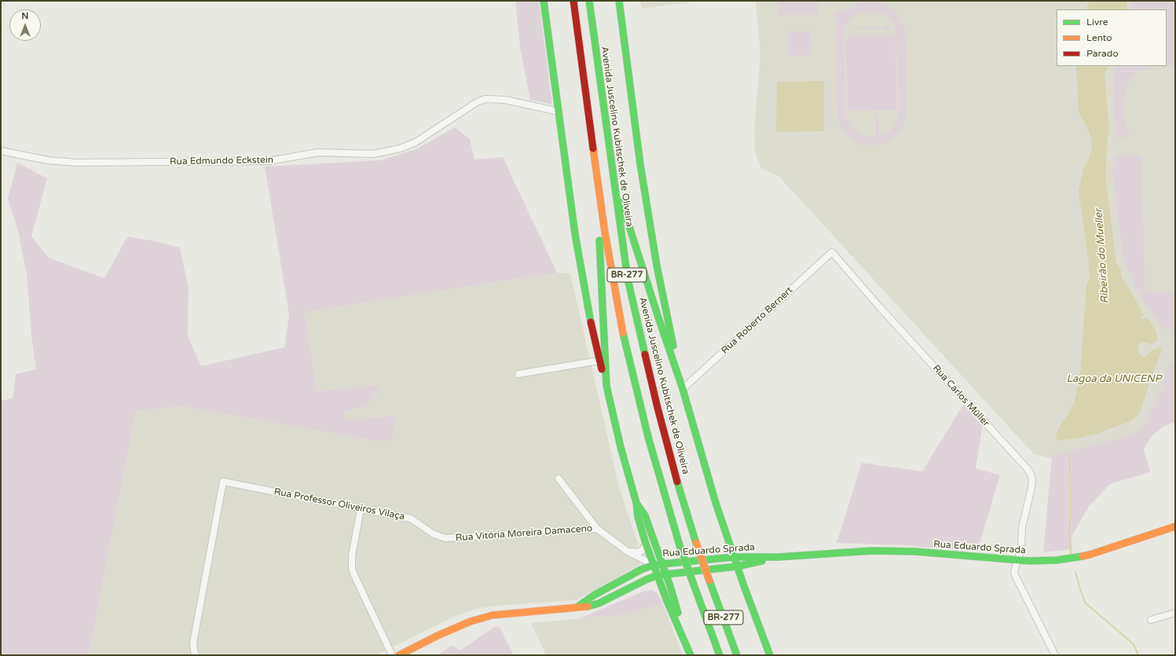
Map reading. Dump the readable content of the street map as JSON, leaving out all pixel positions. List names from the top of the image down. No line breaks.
{"streets":{"main road":["Avenida Juscelino Kubitschek de Oliveira","BR-277","Rua Eduardo Sprada"],"street":["Rua Edmundo Eckstein","Rua Roberto Bernert","Rua Carlos Müller","Rua Professor Oliveiros Vilaça","Rua Vitória Moreira Damaceno"]},"crossings":[["Rua Roberto Bernert","Rua Carlos Müller"],["Rua Carlos Müller","Rua Eduardo Sprada"],["Rua Professor Oliveiros Vilaça","Rua Vitória Moreira Damaceno"]],"water":["Ribeirão do Mueller","Lagoa da UNICENP"],"legend":["Livre","Lento","Parado"],"north":"top"}
